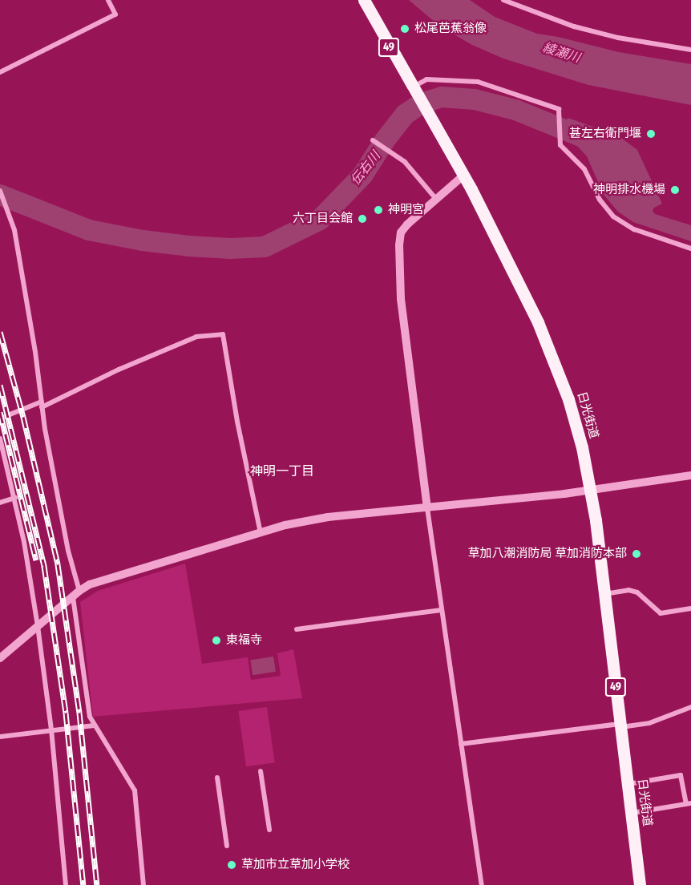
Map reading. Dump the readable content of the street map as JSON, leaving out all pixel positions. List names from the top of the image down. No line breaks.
{"streets":{"main road":["49","日光街道"]},"districts":["神明一丁目"],"water":["綾瀬川","伝右川"],"places":["松尾芭蕉翁像","甚左右衛門堰","神明排水機場","神明宮","六丁目会館","草加八潮消防局 草加消防本部","東福寺","草加市立草加小学校"]}
